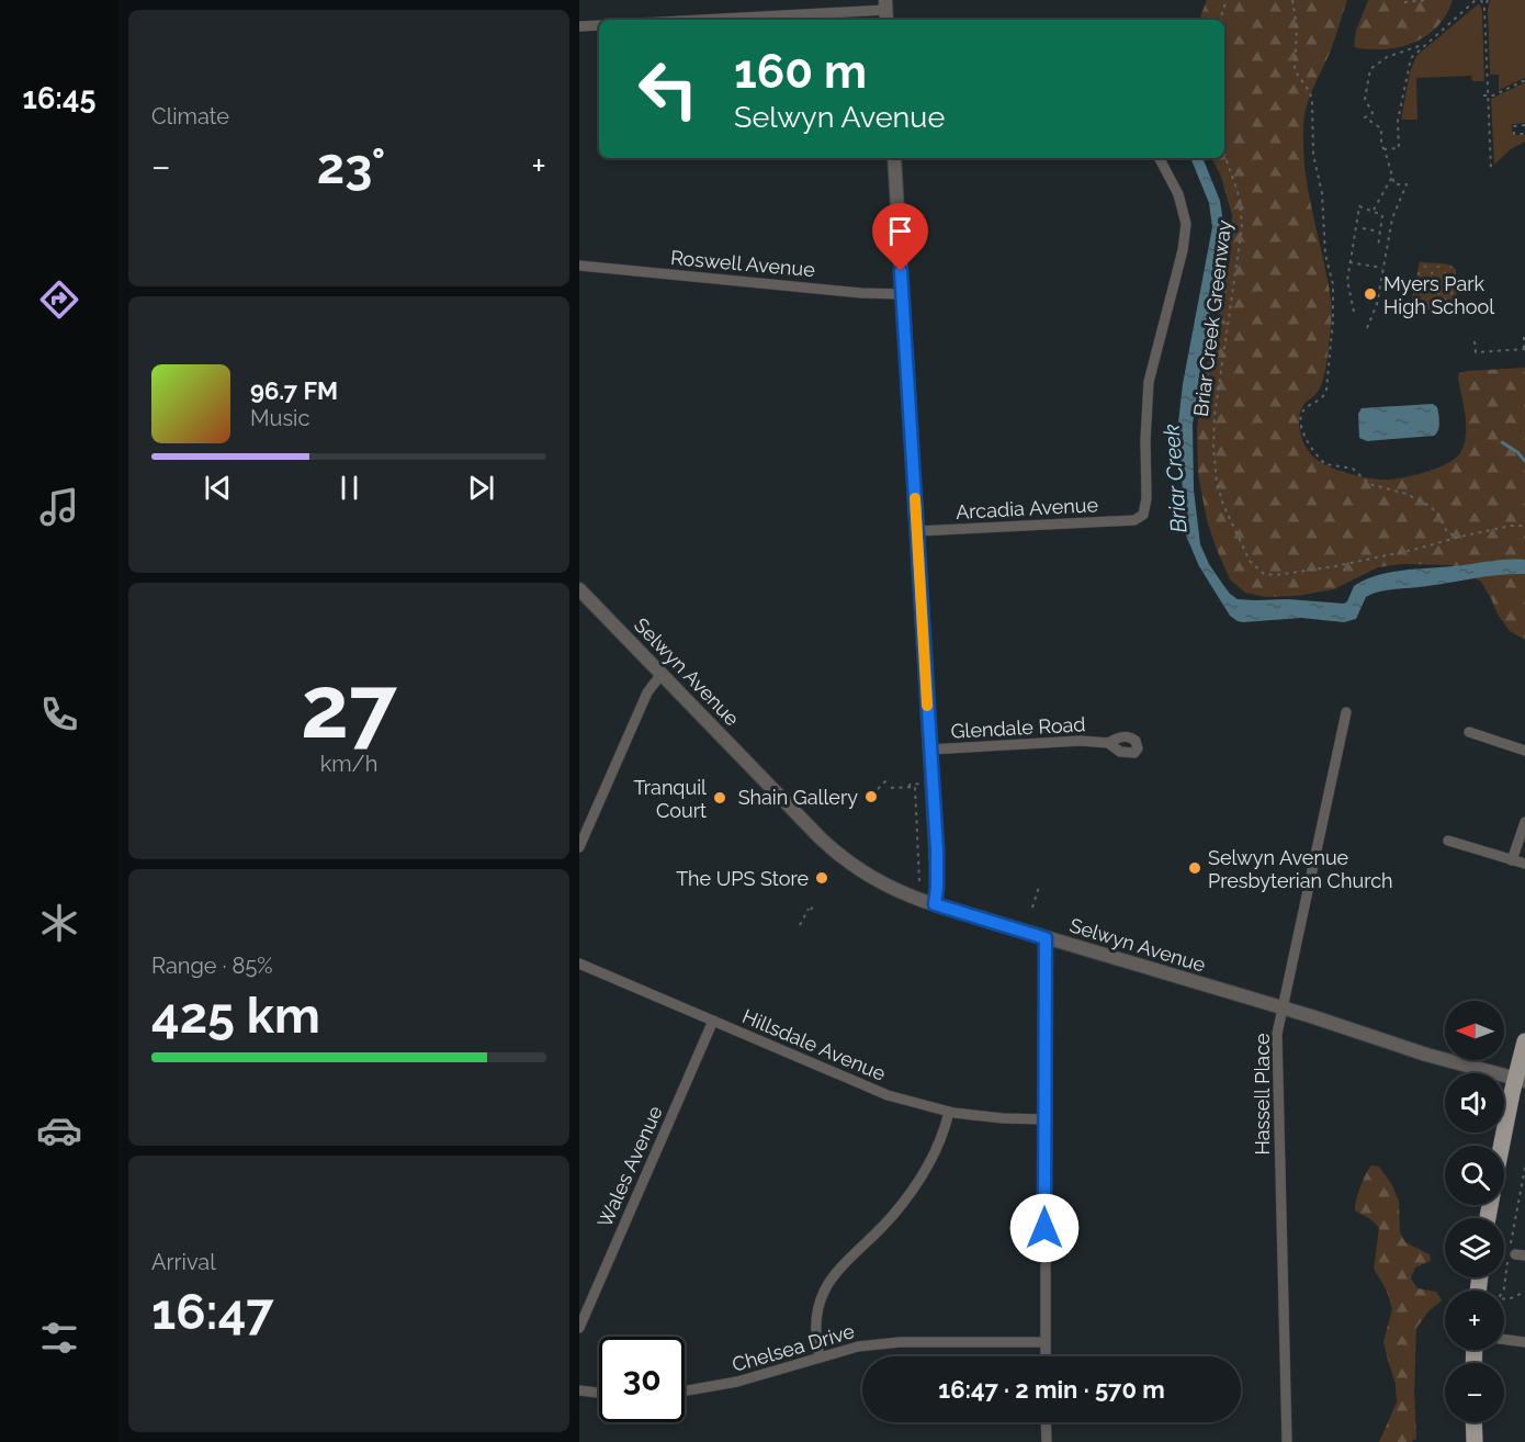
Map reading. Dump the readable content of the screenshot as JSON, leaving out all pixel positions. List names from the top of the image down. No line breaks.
{"streets":{"street":["Roswell Avenue","Arcadia Avenue","Selwyn Avenue","Glendale Road","Hillsdale Avenue","Hassell Place","Wales Avenue","Chelsea Drive"],"path":["Briar Creek Greenway"]},"crossings":[["Selwyn Avenue","Hassell Place"],["Hillsdale Avenue","Wales Avenue"]],"water":["Briar Creek"],"places":["Myers Park High School","Shain Gallery","Tranquil Court","Selwyn Avenue Presbyterian Church","The UPS Store"],"north":"left","page":{"tabs":"16:45","tile":["Climate",["27","km/h"],["Range · 85%","425 km"],["Arrival","16:47"]],"turn":["160 m","Selwyn Avenue"],"heat":["−","23°","+"],"song":["96.7 FM","Music"],"map_buttons":["+","−"],"limit":"30","trip":"16:47 · 2 min · 570 m"}}
